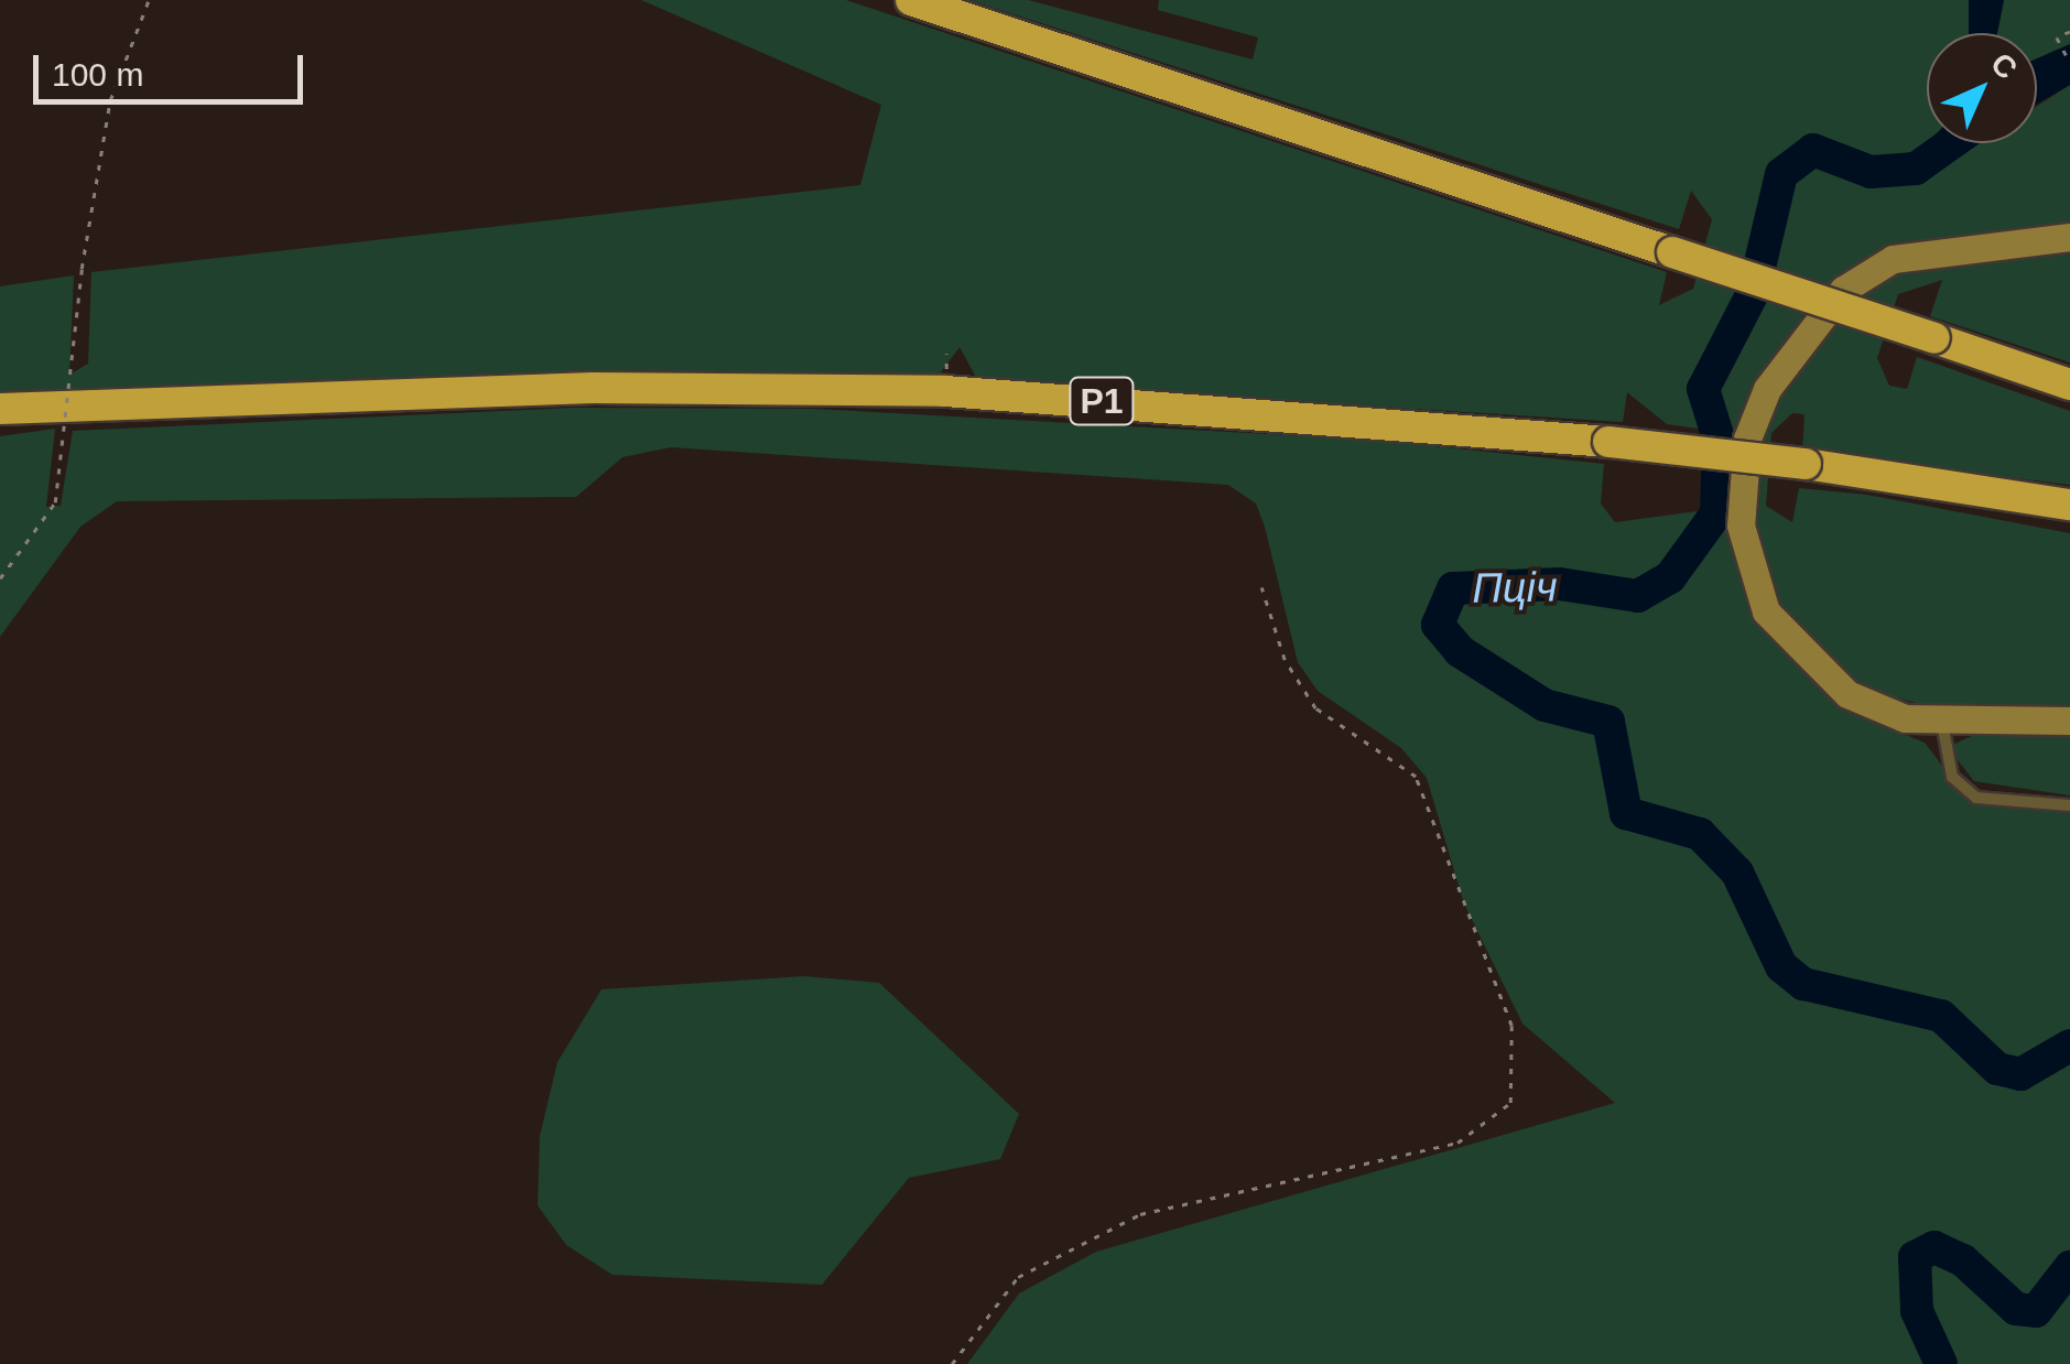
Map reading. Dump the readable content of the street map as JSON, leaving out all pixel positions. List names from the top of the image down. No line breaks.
{"streets":{"highway":["Р1"]},"water":["Пціч"],"scale_bar":"100 m","north":"top right"}
